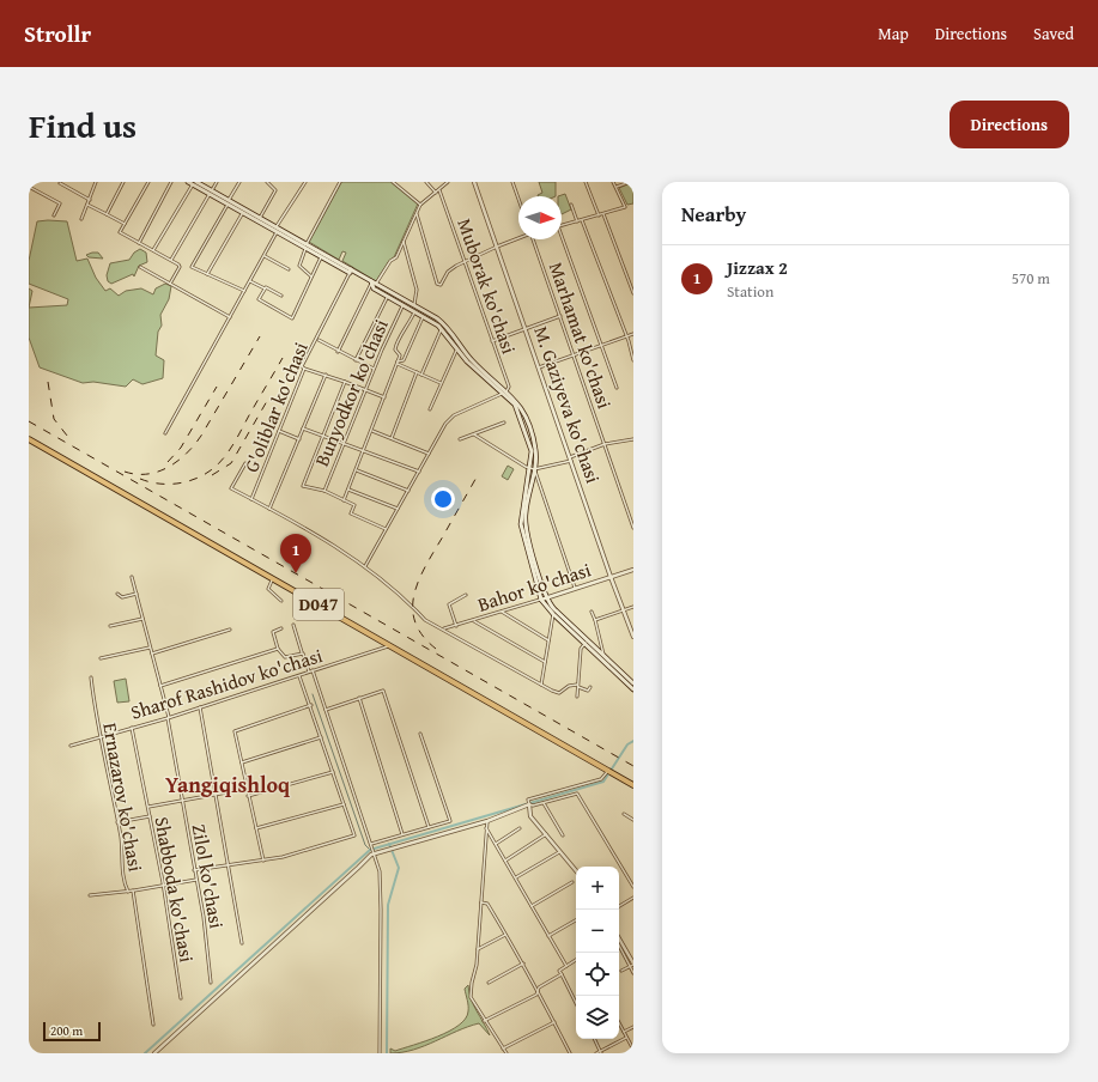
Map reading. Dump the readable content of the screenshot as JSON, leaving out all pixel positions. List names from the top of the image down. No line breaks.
{"streets":{"main road":["D047"],"street":["Muborak ko'chasi","Marhamat ko'chasi","Bunyodkor ko'chasi","M. Gaziyeva ko'chasi","G'oliblar ko'chasi","Bahor ko'chasi","Sharof Rashidov ko'chasi","Ernazarov ko'chasi","Zilol ko'chasi","Shabboda ko'chasi"]},"crossings":[["M. Gaziyeva ko'chasi","Bahor ko'chasi"],["D047","Sharof Rashidov ko'chasi"],["Sharof Rashidov ko'chasi","Ernazarov ko'chasi"],["Sharof Rashidov ko'chasi","Zilol ko'chasi"],["Sharof Rashidov ko'chasi","Shabboda ko'chasi"]],"districts":["Yangiqishloq"],"scale_bar":"200 m","north":"right","page":{"header":"Strollr","nav":["Map","Directions","Saved"],"title":"Find us","buttons":"Directions","heading":"Nearby","list":[{"mark":"1","name":"Jizzax 2","note":"Station","value":"570 m"}],"pins":"1","map_buttons":["+","−"],"scale":"200 m"}}
